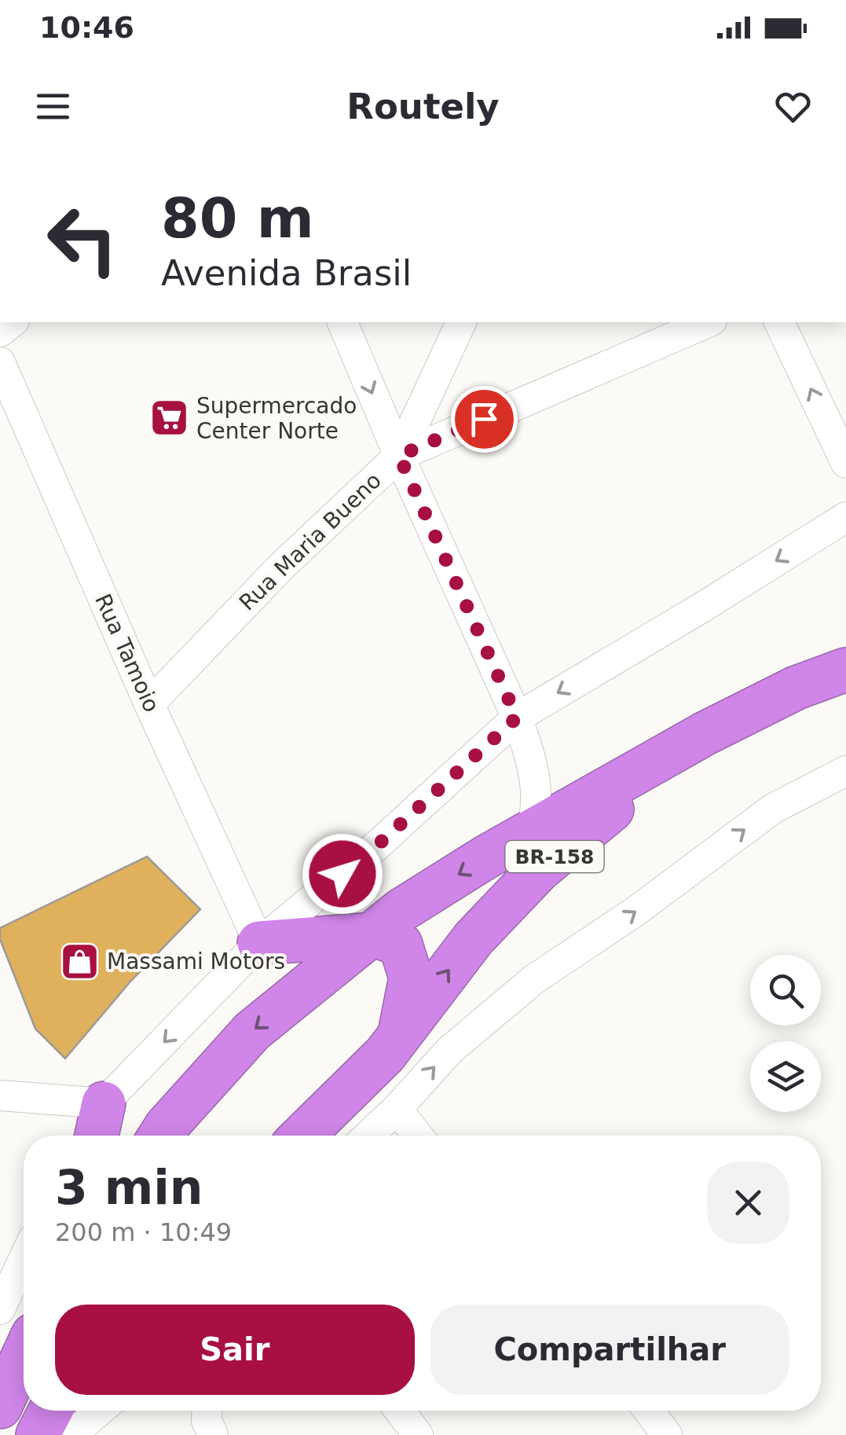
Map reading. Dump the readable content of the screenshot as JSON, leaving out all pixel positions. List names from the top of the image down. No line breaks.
{"streets":{"highway":["BR-158"],"street":["Rua Maria Bueno","Rua Tamoio"]},"crossings":[["Rua Maria Bueno","Rua Tamoio"]],"places":{"supermarket":["Supermercado Center Norte"],"shop":["Massami Motors"]},"page":{"status":"10:46","header":"Routely","turn":["80 m","Avenida Brasil"],"heading":["3 min","200 m · 10:49"],"buttons":["Sair","Compartilhar"]}}
